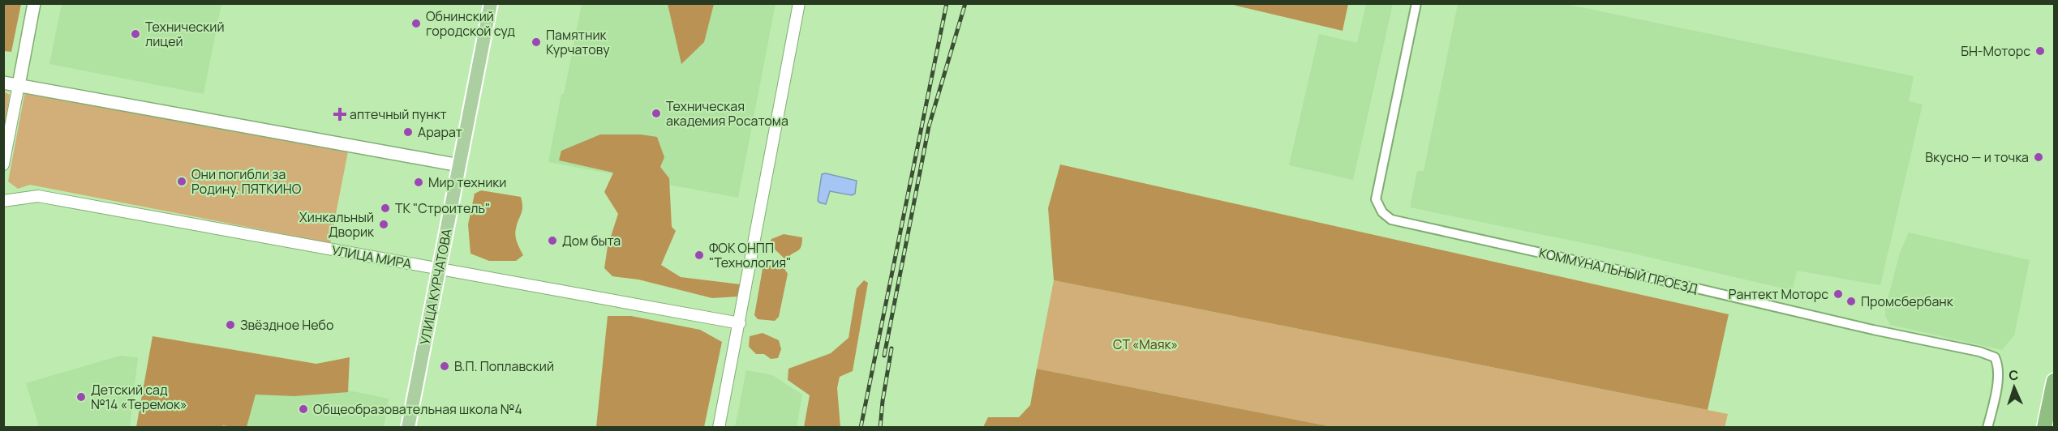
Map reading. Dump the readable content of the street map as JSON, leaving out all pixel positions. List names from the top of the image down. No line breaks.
{"streets":{"main road":["УЛИЦА КУРЧАТОВА"],"street":["УЛИЦА МИРА","КОММУНАЛЬНЫЙ ПРОЕЗД"]},"crossings":[["УЛИЦА МИРА","УЛИЦА КУРЧАТОВА"]],"parks":["СТ «Маяк»"],"places":{"other":["Обнинский городской суд","Технический лицей","Памятник Курчатову","БН-Моторс","Техническая академия Росатома","Арарат","Вкусно — и точка","Они погибли за Родину. ПЯТКИНО","Мир техники","ТК \"Строитель\"","Хинкальный Дворик","Дом быта","ФОК ОНПП \"Технология\"","Рантект Моторс","Промсбербанк","Звёздное Небо","В.П. Поплавский","Детский сад №14 «Теремок»","Общеобразовательная школа №4"],"health":["аптечный пункт"]},"north":"top"}
